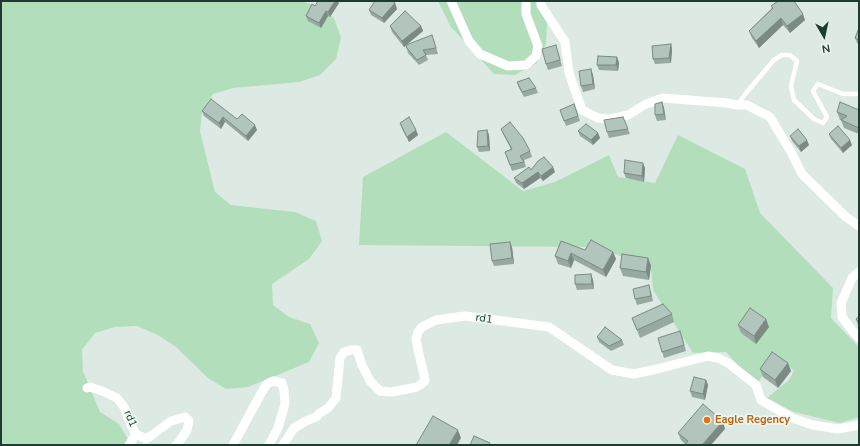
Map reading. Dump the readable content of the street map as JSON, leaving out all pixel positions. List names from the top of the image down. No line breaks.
{"streets":{"street":["rd1"]},"places":["Eagle Regency"],"north":"bottom"}
